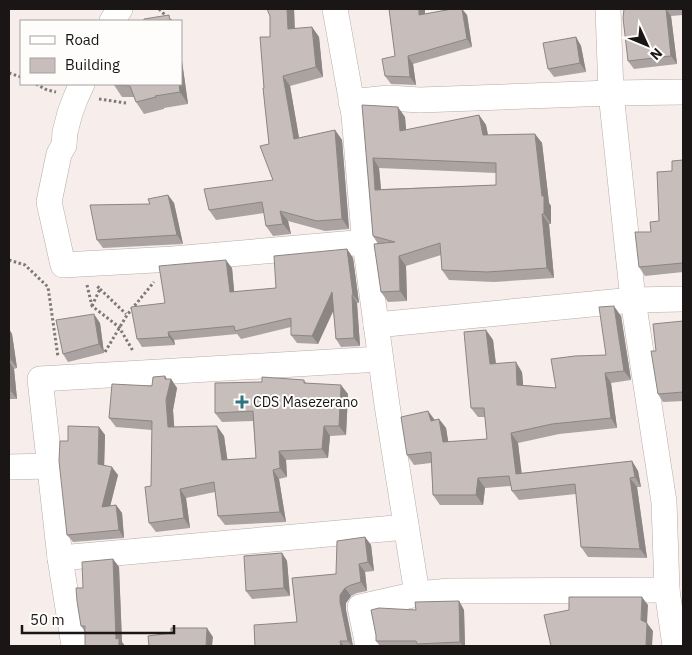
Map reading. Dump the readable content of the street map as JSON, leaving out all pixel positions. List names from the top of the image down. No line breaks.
{"places":{"health":["CDS Masezerano"]},"legend":["Road","Building"],"scale_bar":"50 m","north":"bottom right"}
